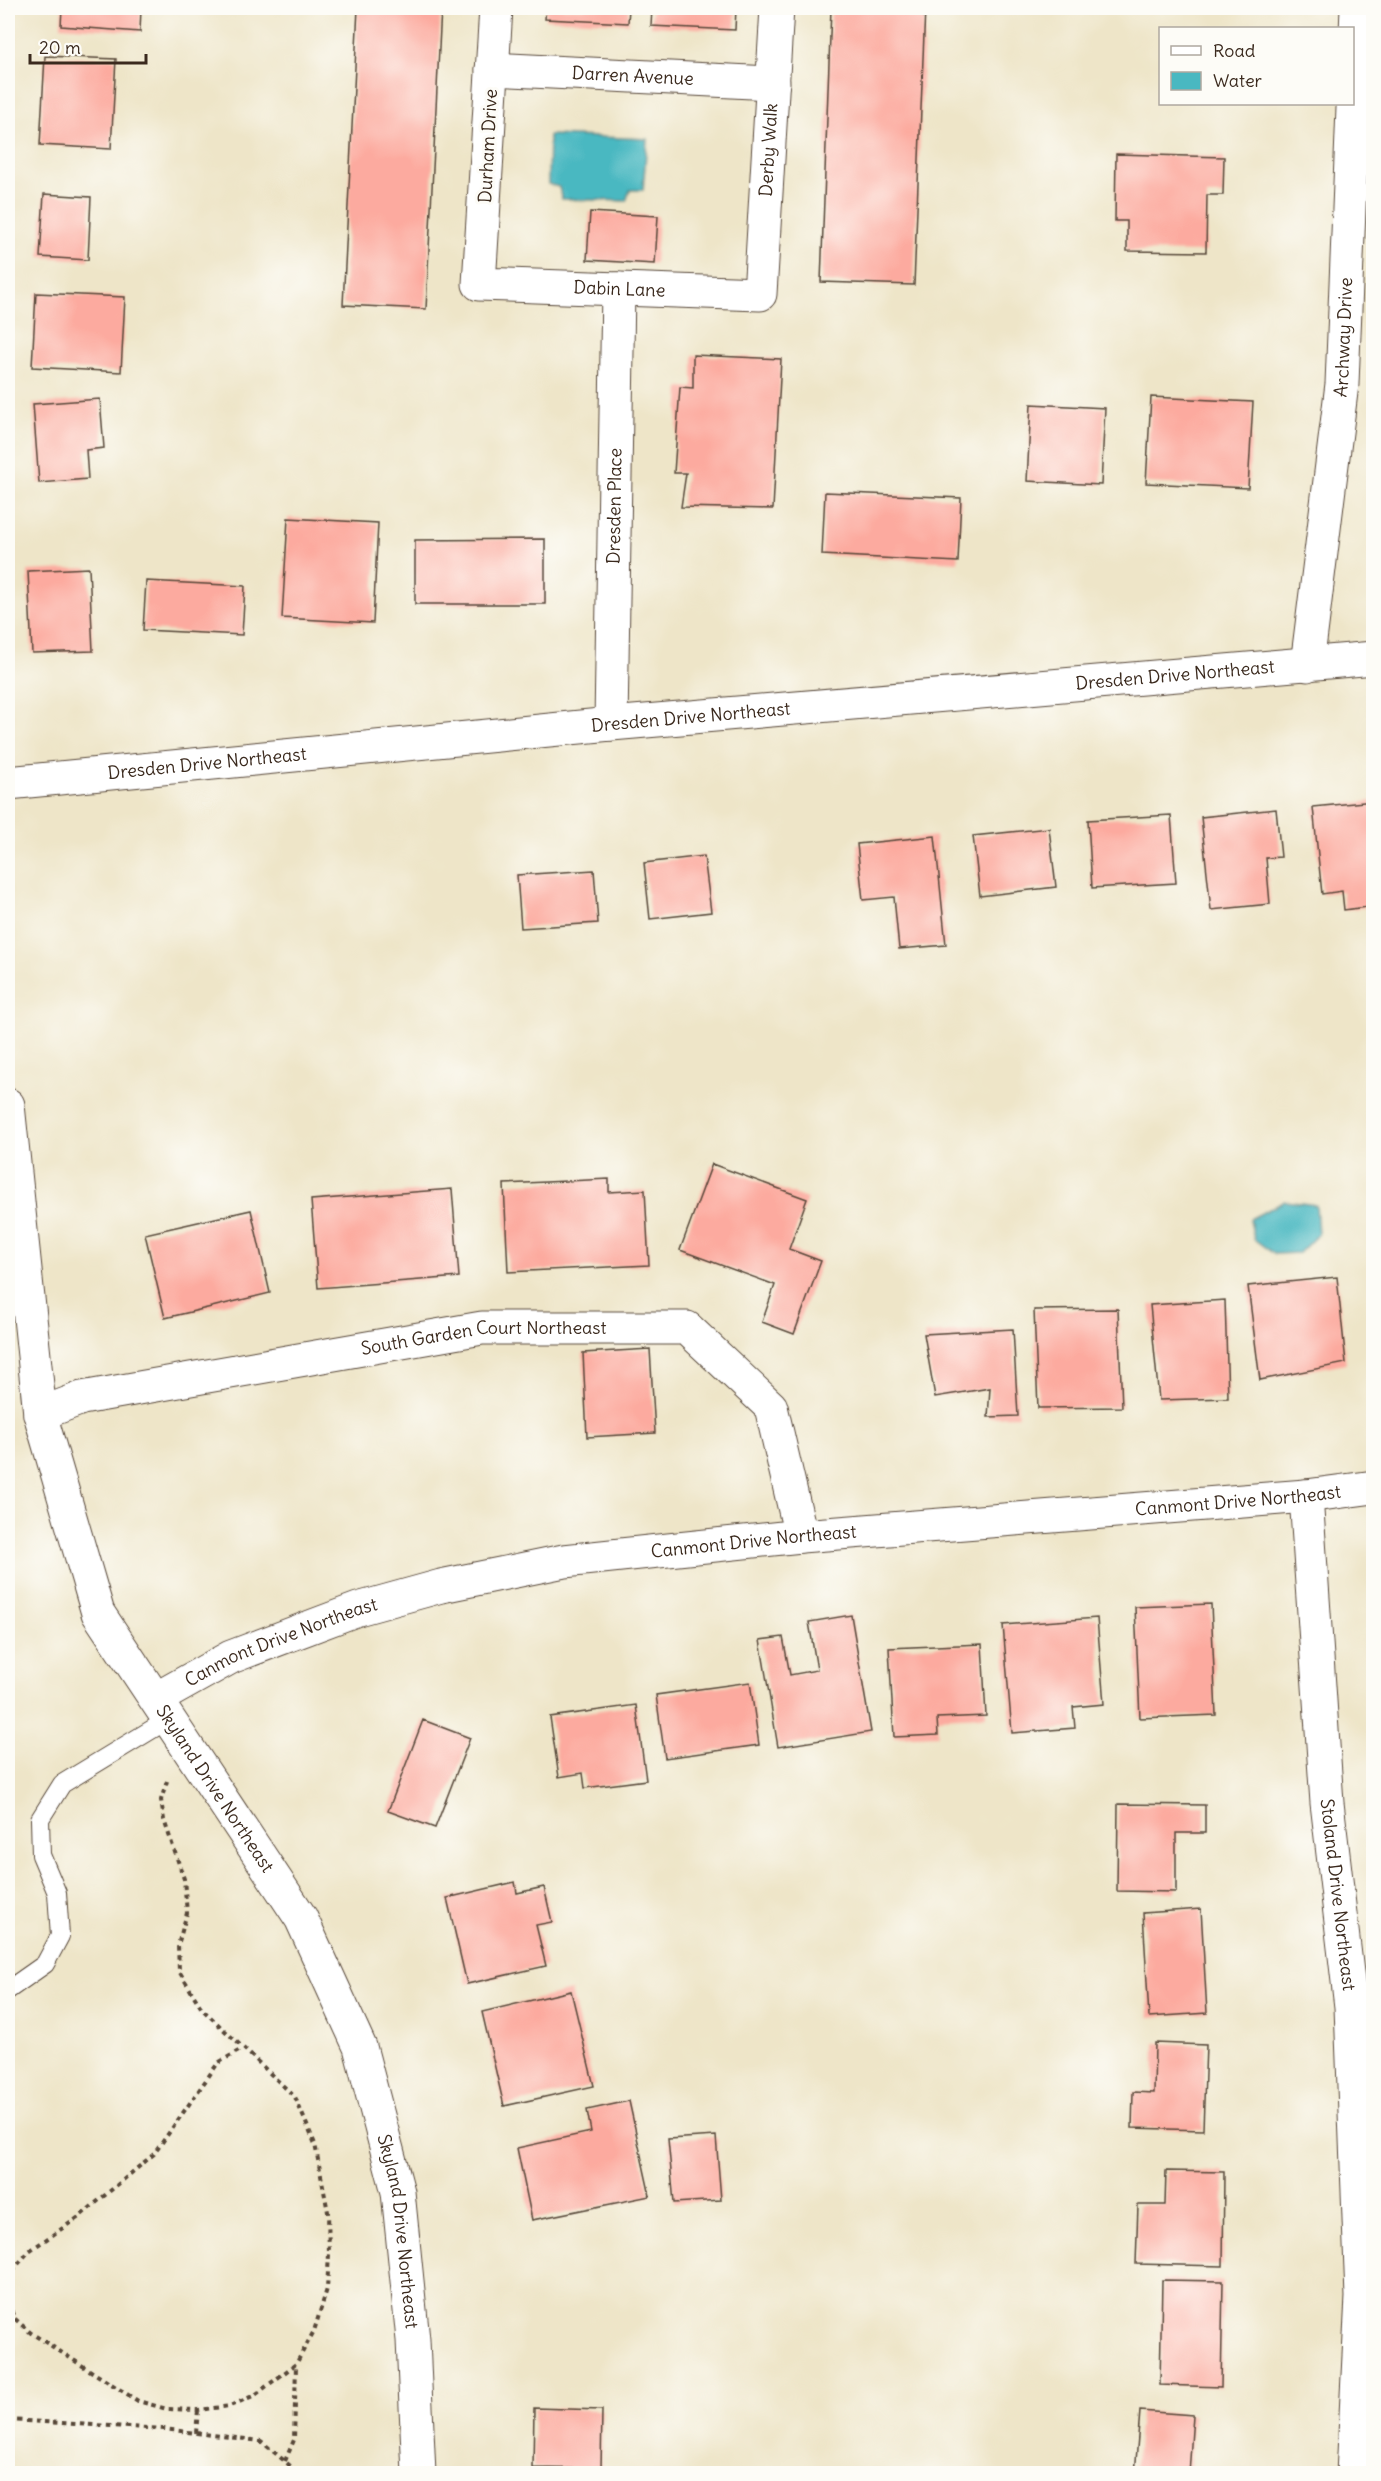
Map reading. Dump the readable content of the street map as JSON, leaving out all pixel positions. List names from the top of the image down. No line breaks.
{"streets":{"street":["Darren Avenue","Durham Drive","Derby Walk","Dabin Lane","Archway Drive","Dresden Place","Dresden Drive Northeast","South Garden Court Northeast","Canmont Drive Northeast","Skyland Drive Northeast","Stoland Drive Northeast"]},"crossings":[["Darren Avenue","Durham Drive"],["Darren Avenue","Derby Walk"],["Durham Drive","Dabin Lane"],["Derby Walk","Dabin Lane"],["Dabin Lane","Dresden Place"],["Archway Drive","Dresden Drive Northeast"],["Dresden Place","Dresden Drive Northeast"],["South Garden Court Northeast","Canmont Drive Northeast"],["South Garden Court Northeast","Skyland Drive Northeast"],["Canmont Drive Northeast","Skyland Drive Northeast"],["Canmont Drive Northeast","Stoland Drive Northeast"]],"legend":["Road","Water"],"scale_bar":"20 m"}
